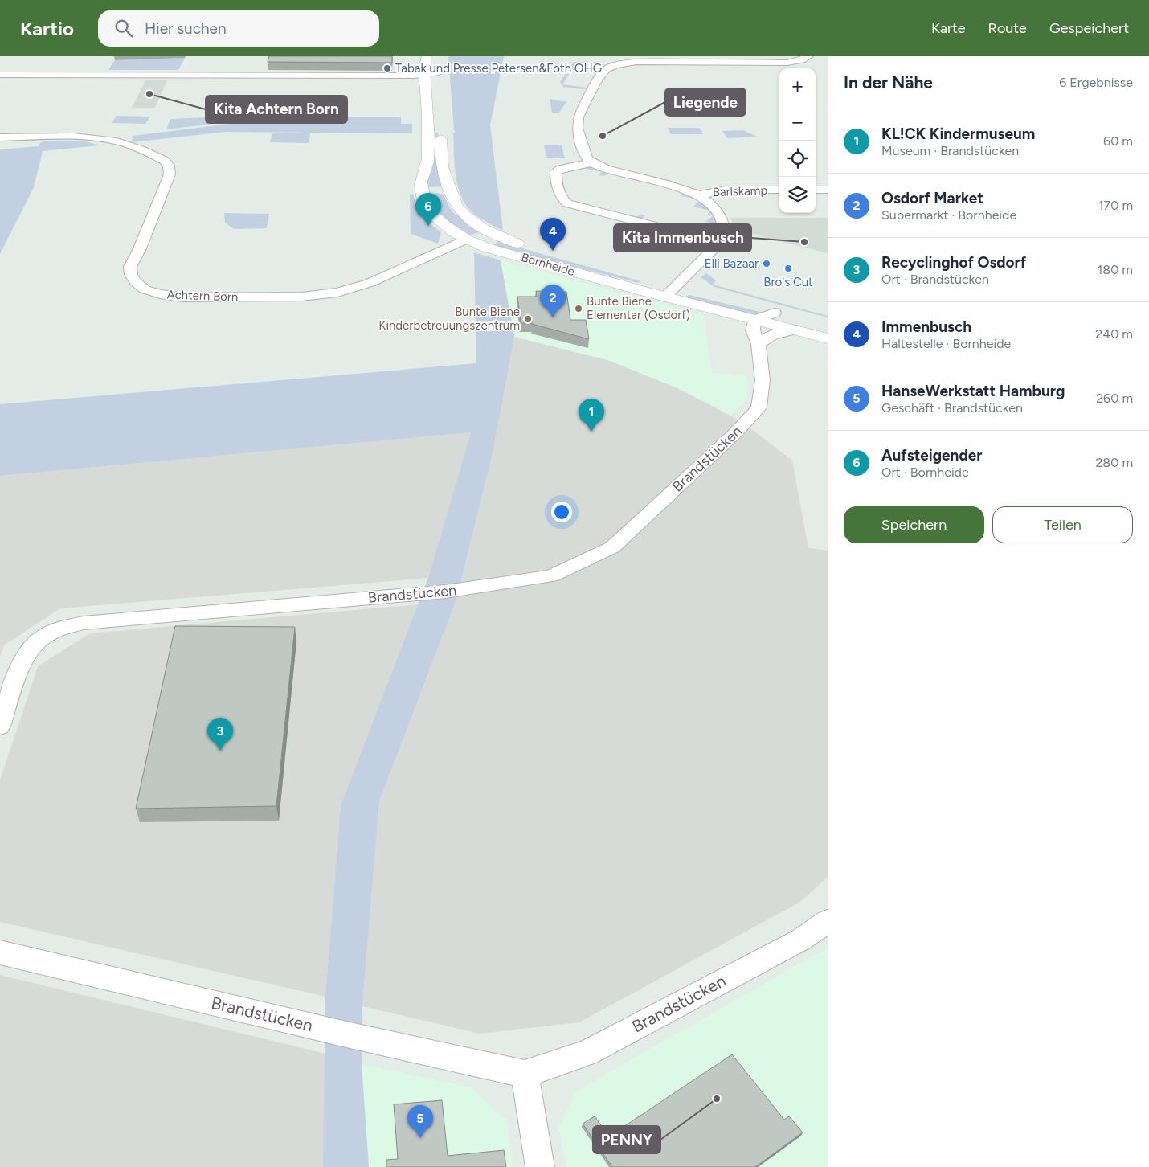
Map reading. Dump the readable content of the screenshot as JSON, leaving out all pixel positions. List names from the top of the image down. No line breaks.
{"streets":{"street":["Barlskamp","Bornheide","Achtern Born","Brandstücken"]},"crossings":[["Bornheide","Achtern Born"],["Bornheide","Brandstücken"]],"places":["Tabak und Presse Petersen&Foth OHG","Kita Achtern Born","Liegende","Kita Immenbusch","Elli Bazaar","Bro's Cut","Bunte Biene Elementar (Osdorf)","Bunte Biene Kinderbetreuungszentrum","PENNY"],"page":{"header":"Kartio","search":"Hier suchen","nav":["Karte","Route","Gespeichert"],"heading":["In der Nähe","6 Ergebnisse"],"map_buttons":["+","−"],"list":[{"mark":"1","name":"KL!CK Kindermuseum","note":"Museum · Brandstücken","value":"60 m"},{"mark":"2","name":"Osdorf Market","note":"Supermarkt · Bornheide","value":"170 m"},{"mark":"3","name":"Recyclinghof Osdorf","note":"Ort · Brandstücken","value":"180 m"},{"mark":"4","name":"Immenbusch","note":"Haltestelle · Bornheide","value":"240 m"},{"mark":"5","name":"HanseWerkstatt Hamburg","note":"Geschäft · Brandstücken","value":"260 m"},{"mark":"6","name":"Aufsteigender","note":"Ort · Bornheide","value":"280 m"}],"pins":["6","4","2","1","3","5"],"buttons":["Speichern","Teilen"]}}
